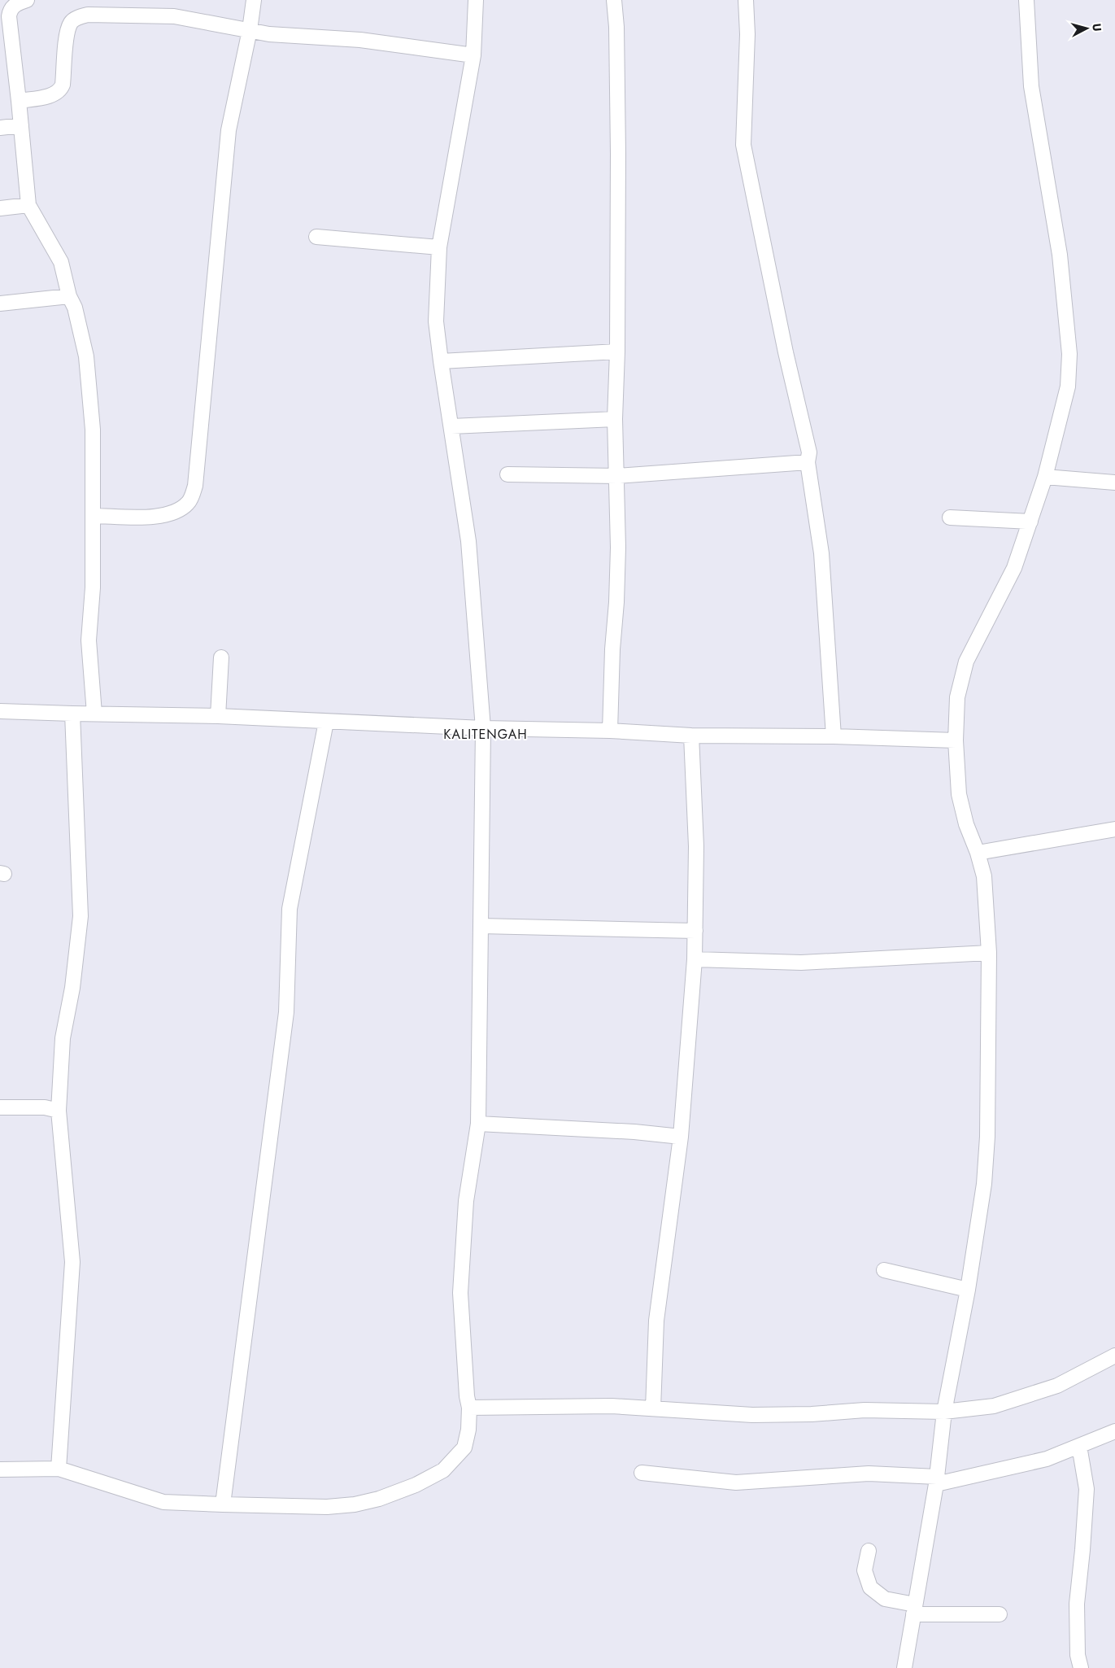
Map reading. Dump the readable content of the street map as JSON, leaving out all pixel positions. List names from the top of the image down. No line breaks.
{"districts":["KALITENGAH"],"north":"right"}
